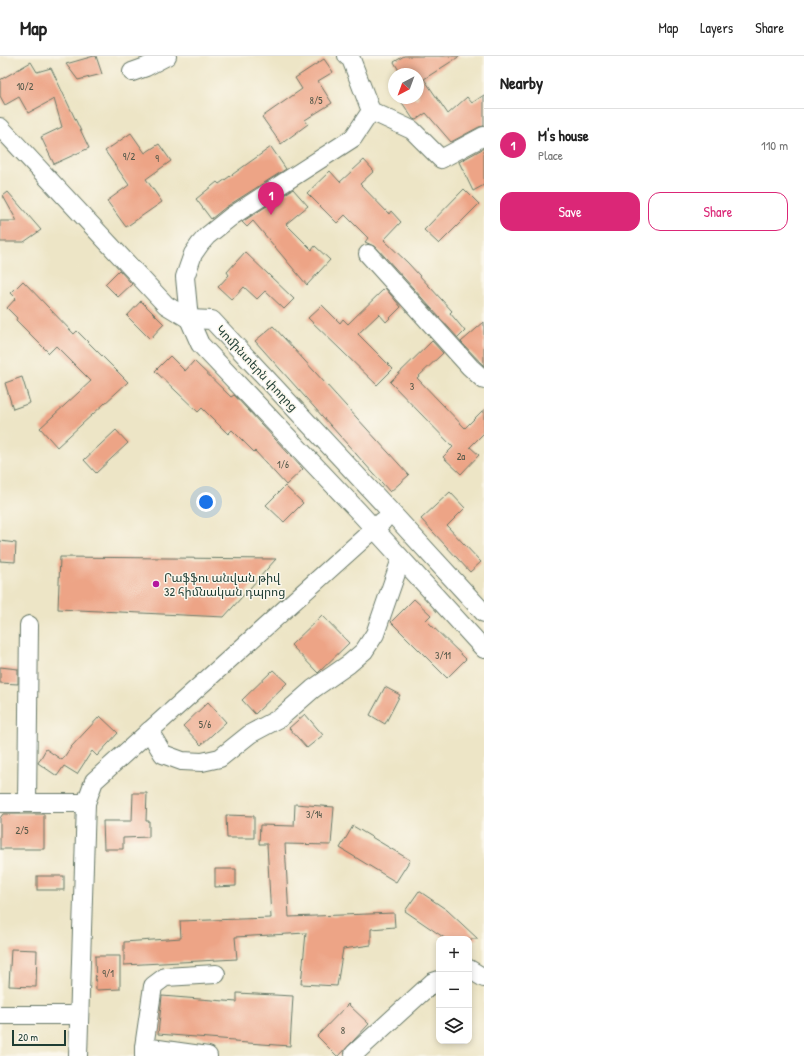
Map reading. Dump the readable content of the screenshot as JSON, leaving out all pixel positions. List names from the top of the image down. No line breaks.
{"streets":{"street":["Կոմինտերն փողոց"]},"places":["Րաֆֆու անվան թիվ 32 հիմնական դպրոց"],"house_numbers":["10/2","8/5","9/2","9","3","2a","1/6","3/11","5/6","3/14","2/5","9/1","8"],"scale_bar":"20 m","north":"bottom left","page":{"header":"Map","nav":["Map","Layers","Share"],"heading":"Nearby","list":[{"mark":"1","name":"M's house","note":"Place","value":"110 m"}],"buttons":["Save","Share"],"pins":"1","map_buttons":["+","−"],"scale":"20 m"}}
